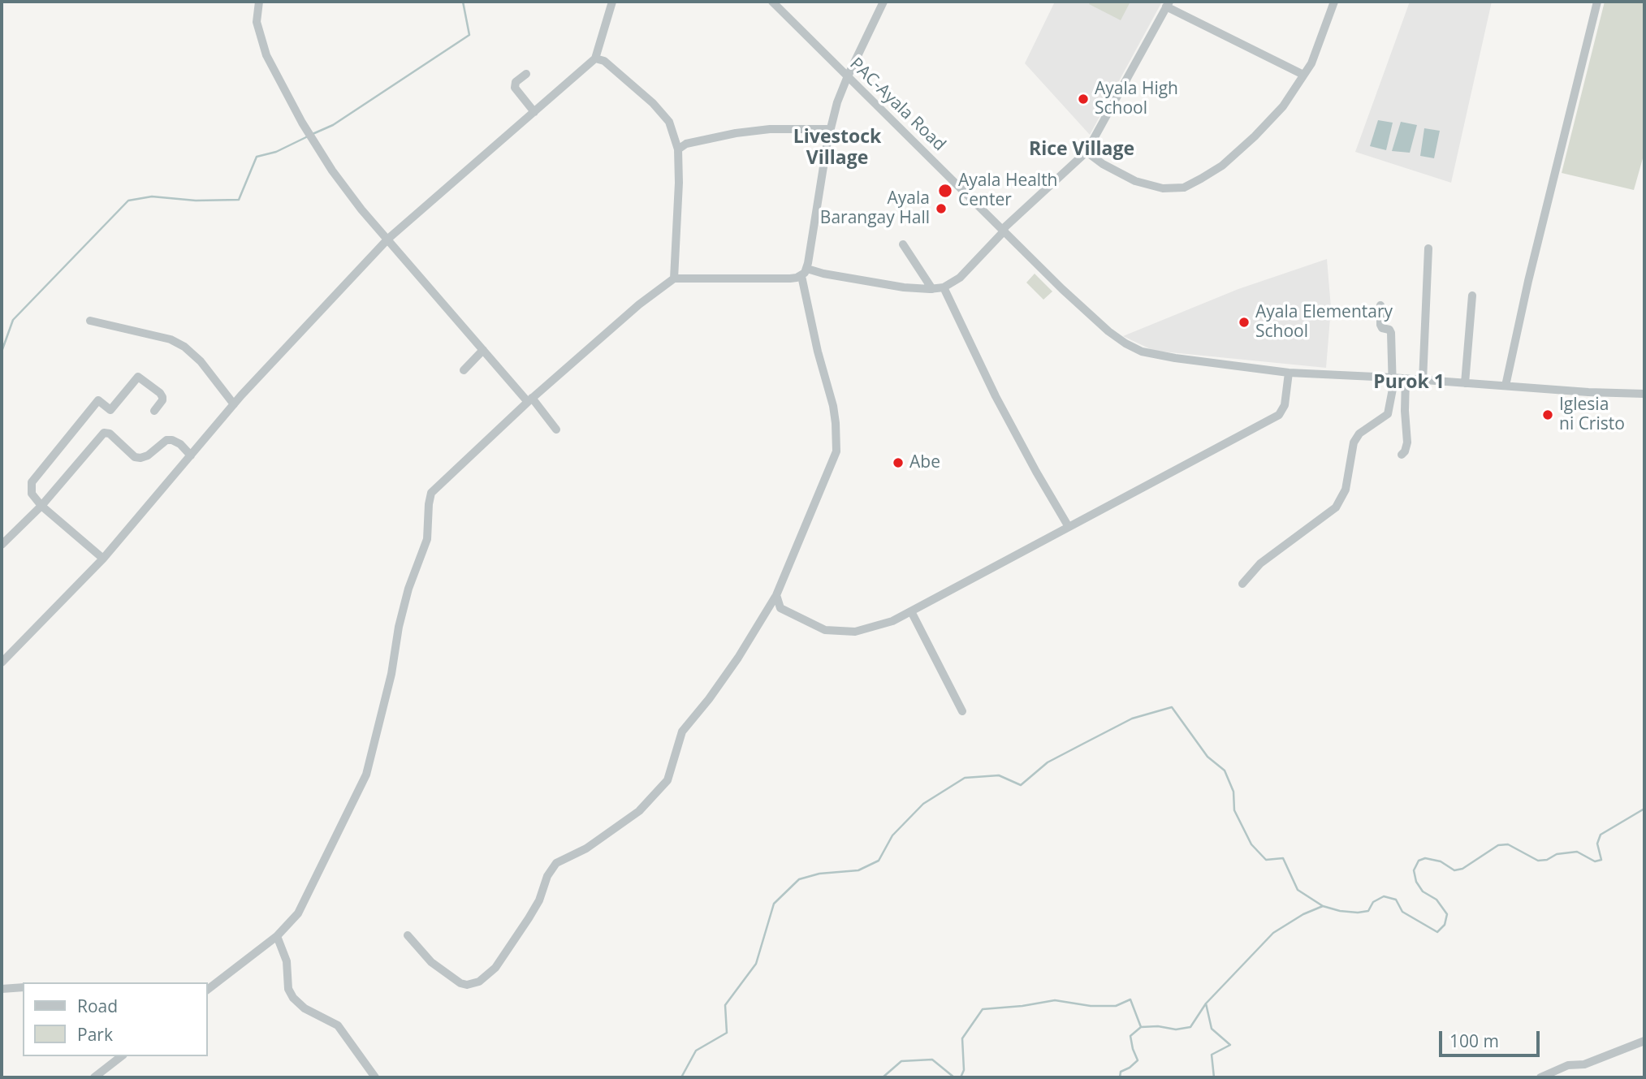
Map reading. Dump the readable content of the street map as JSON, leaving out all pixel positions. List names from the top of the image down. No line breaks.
{"streets":{"street":["PAC-Ayala Road"]},"districts":["Livestock Village","Rice Village","Purok 1"],"places":["Ayala High School","Ayala Health Center","Ayala Barangay Hall","Ayala Elementary School","Iglesia ni Cristo","Abe"],"legend":["Road","Park"],"scale_bar":"100 m"}
